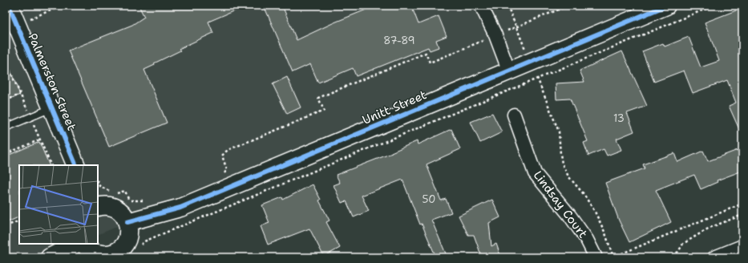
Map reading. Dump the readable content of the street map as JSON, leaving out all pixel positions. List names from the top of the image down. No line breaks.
{"streets":{"street":["Palmerston Street","Unitt Street","Lindsay Court"]},"house_numbers":["87-89","13","50"]}
